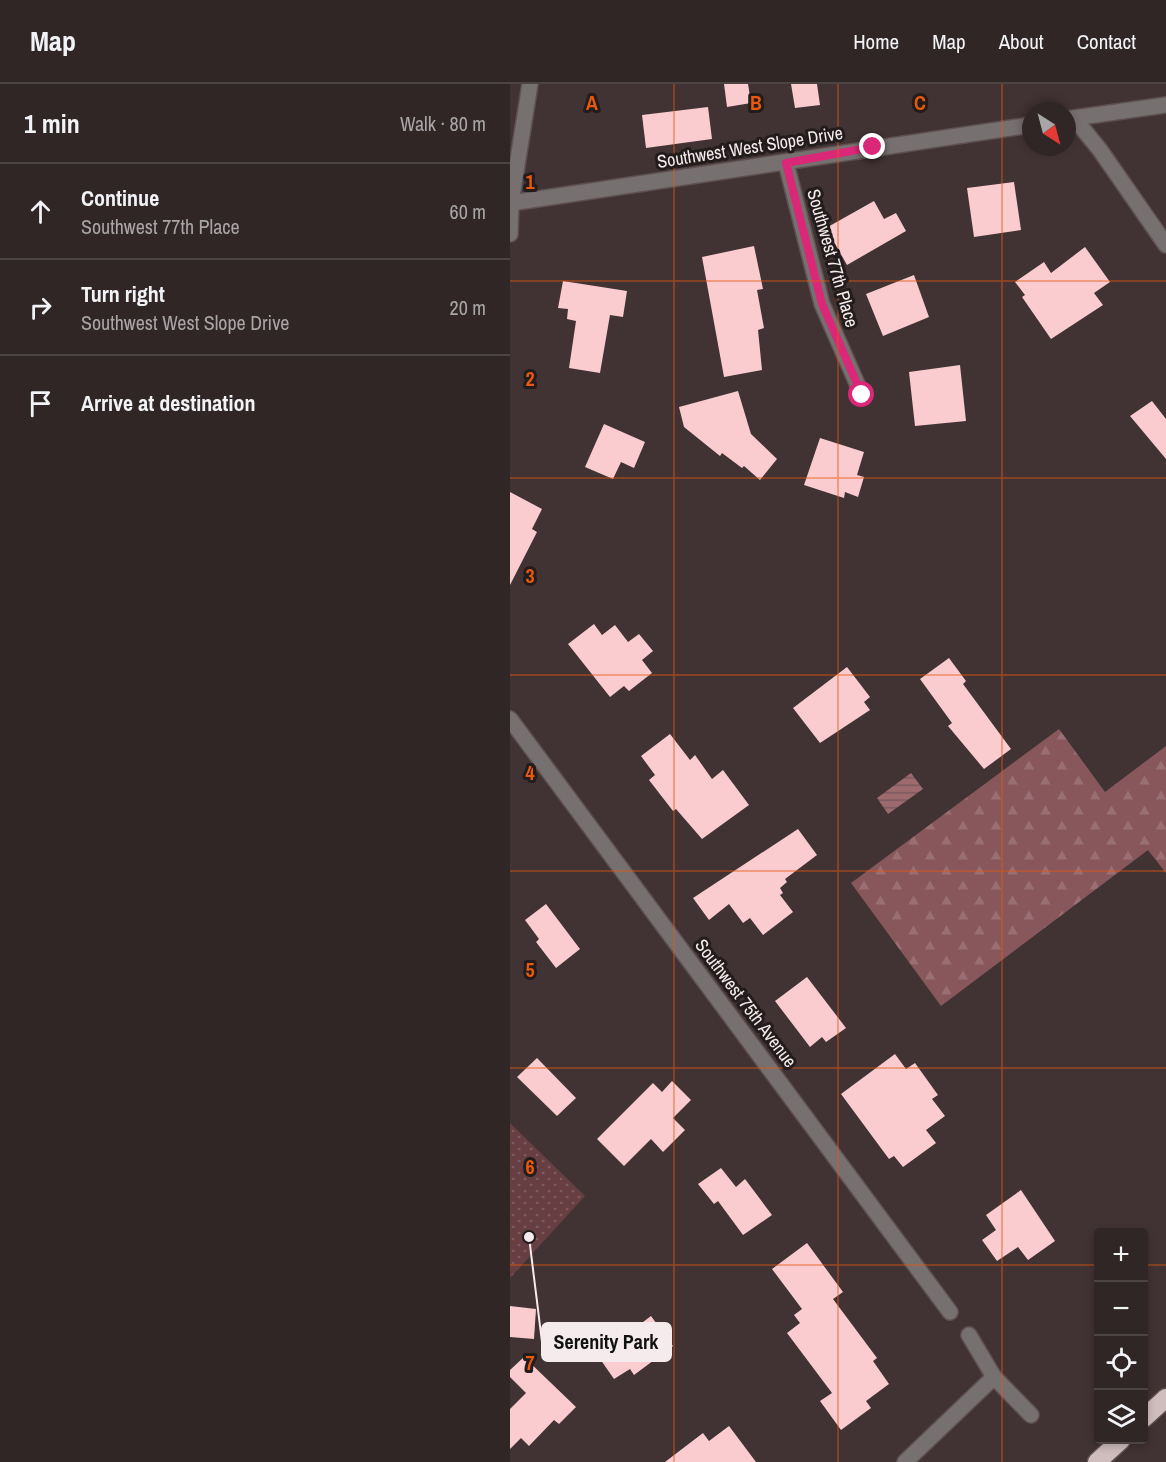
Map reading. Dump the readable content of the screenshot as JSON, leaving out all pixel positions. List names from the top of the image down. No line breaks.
{"streets":{"street":["Southwest West Slope Drive","Southwest 77th Place","Southwest 75th Avenue"]},"crossings":[["Southwest West Slope Drive","Southwest 77th Place"]],"places":["Serenity Park"],"north":"bottom right","page":{"header":"Map","nav":["Home","Map","About","Contact"],"heading":["1 min","Walk · 80 m"],"list":[["Continue","Southwest 77th Place","60 m"],["Turn right","Southwest West Slope Drive","20 m"],"Arrive at destination"],"map_buttons":["+","−"]},"grid":{"columns":["A","B","C"],"rows":["1","2","3","4","5","6","7"]}}
